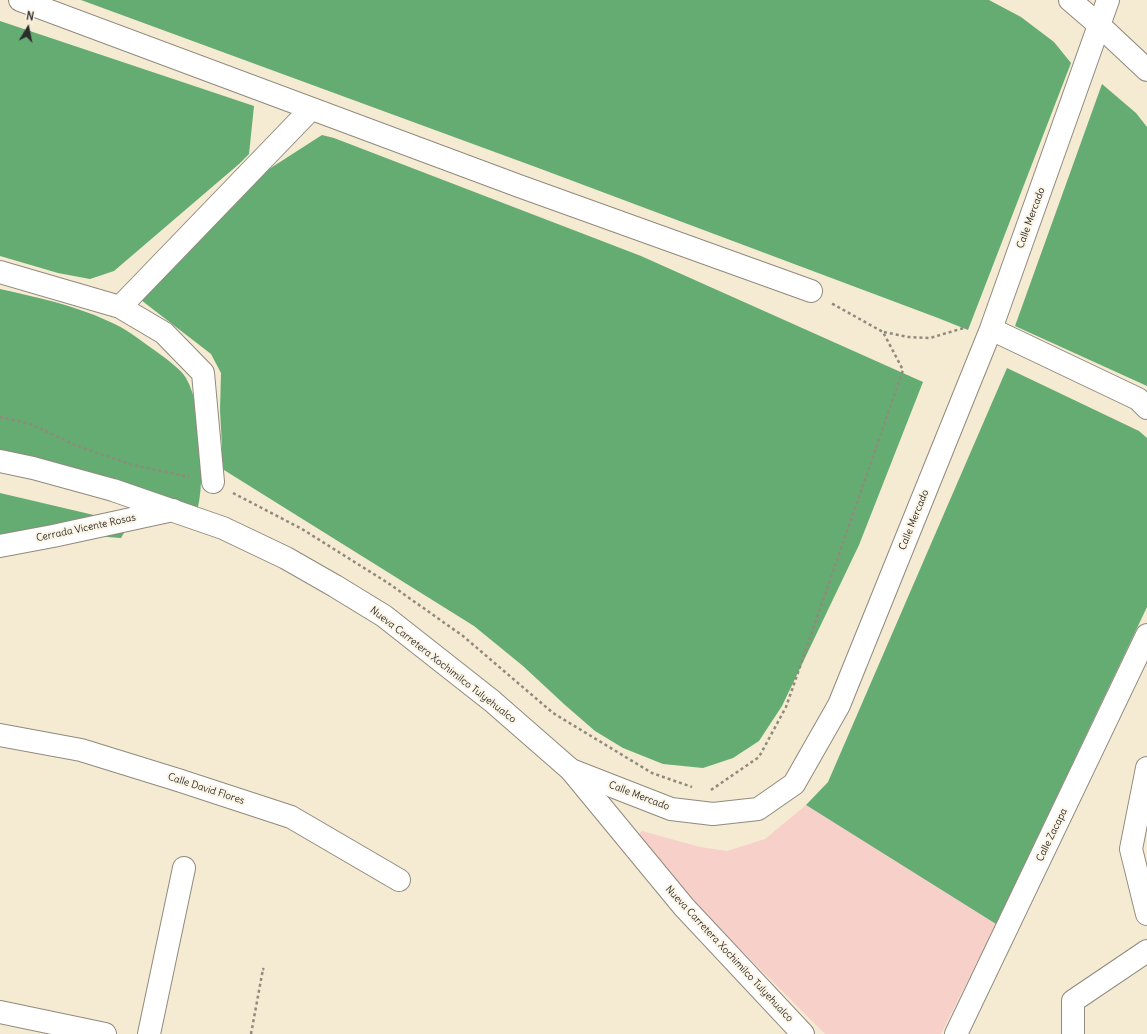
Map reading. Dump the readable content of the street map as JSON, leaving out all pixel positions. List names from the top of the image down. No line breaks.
{"streets":{"street":["Calle Mercado","Cerrada Vicente Rosas","Nueva Carretera Xochimilco Tulyehualco","Calle David Flores","Calle Zacapa"]},"crossings":[["Calle Mercado","Nueva Carretera Xochimilco Tulyehualco"],["Cerrada Vicente Rosas","Nueva Carretera Xochimilco Tulyehualco"]],"north":"top"}
